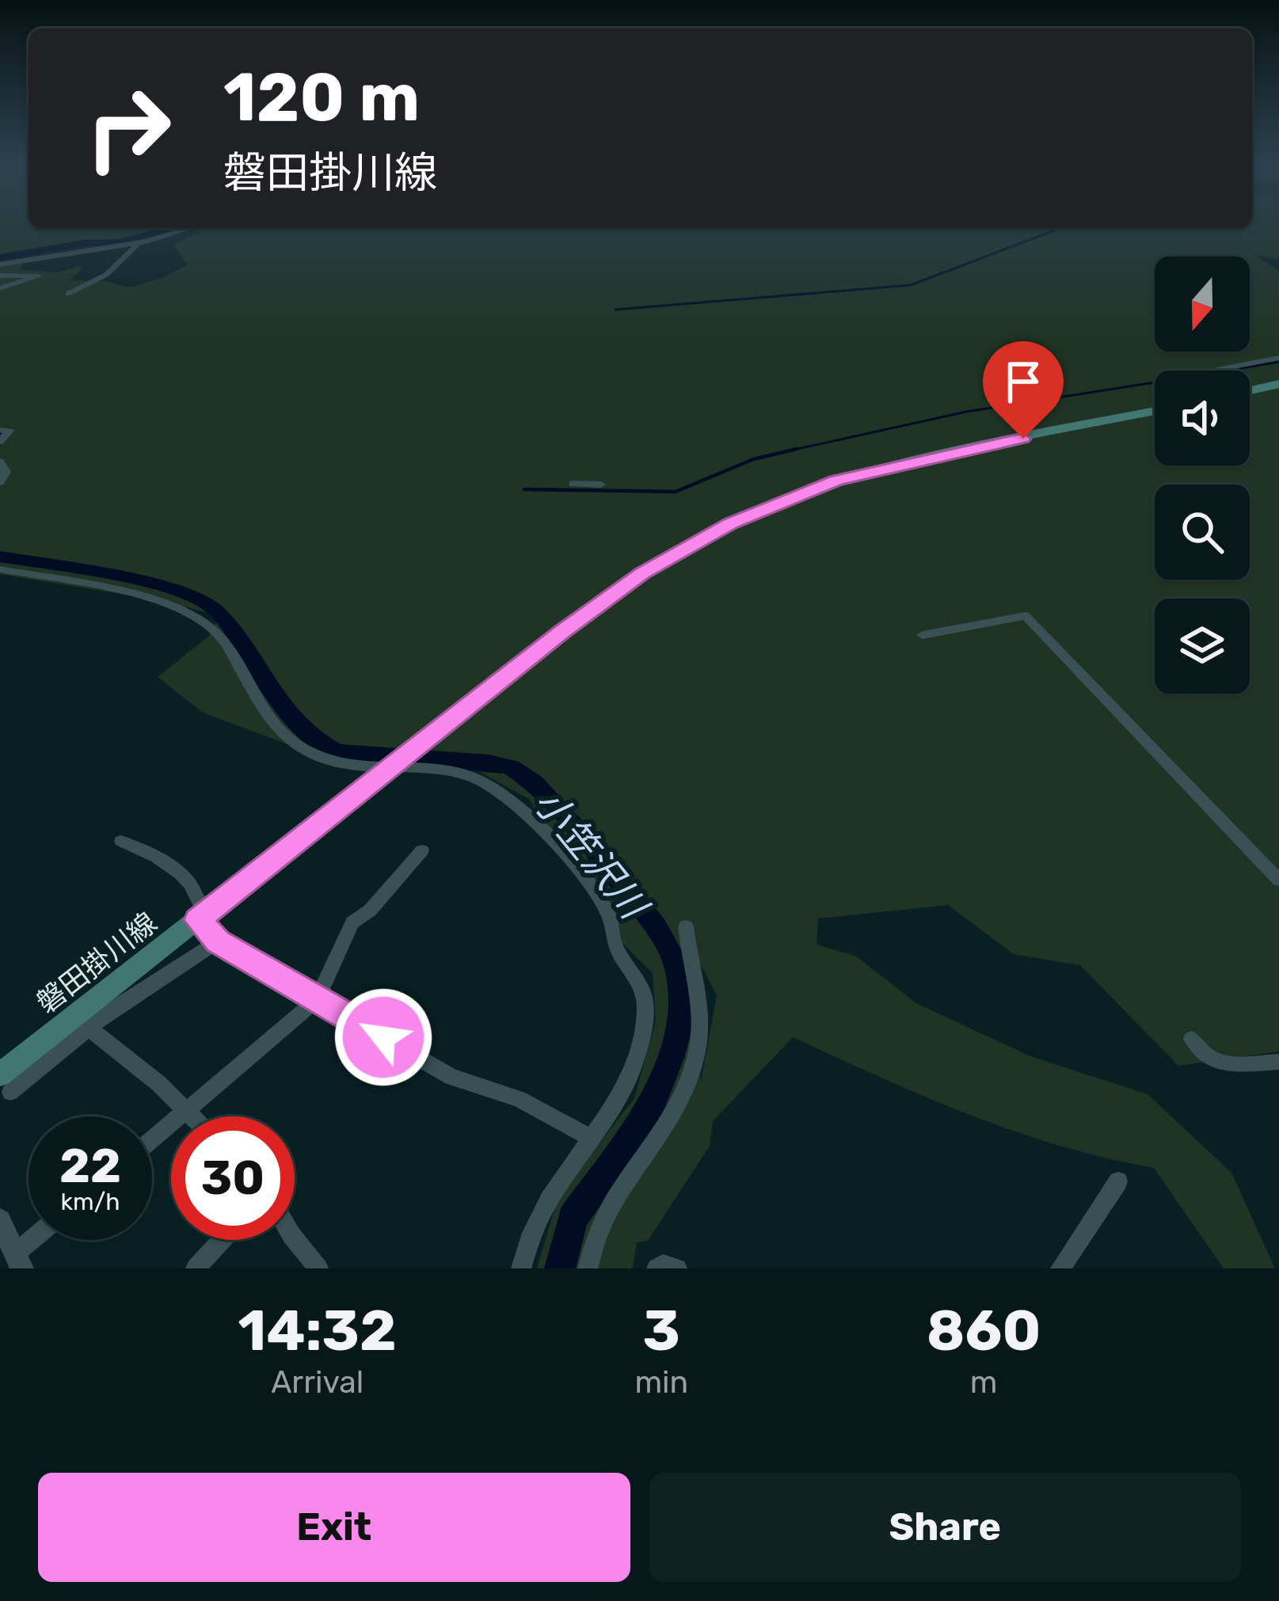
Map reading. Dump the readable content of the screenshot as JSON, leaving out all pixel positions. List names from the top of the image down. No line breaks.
{"streets":{"main road":["磐田掛川線"]},"water":["小笠沢川"],"north":"bottom","page":{"turn":["120 m","磐田掛川線"],"speed":"22 km/h","limit":"30","eta":["14:32","Arrival","3","min","860","m"],"buttons":["Exit","Share"]}}
